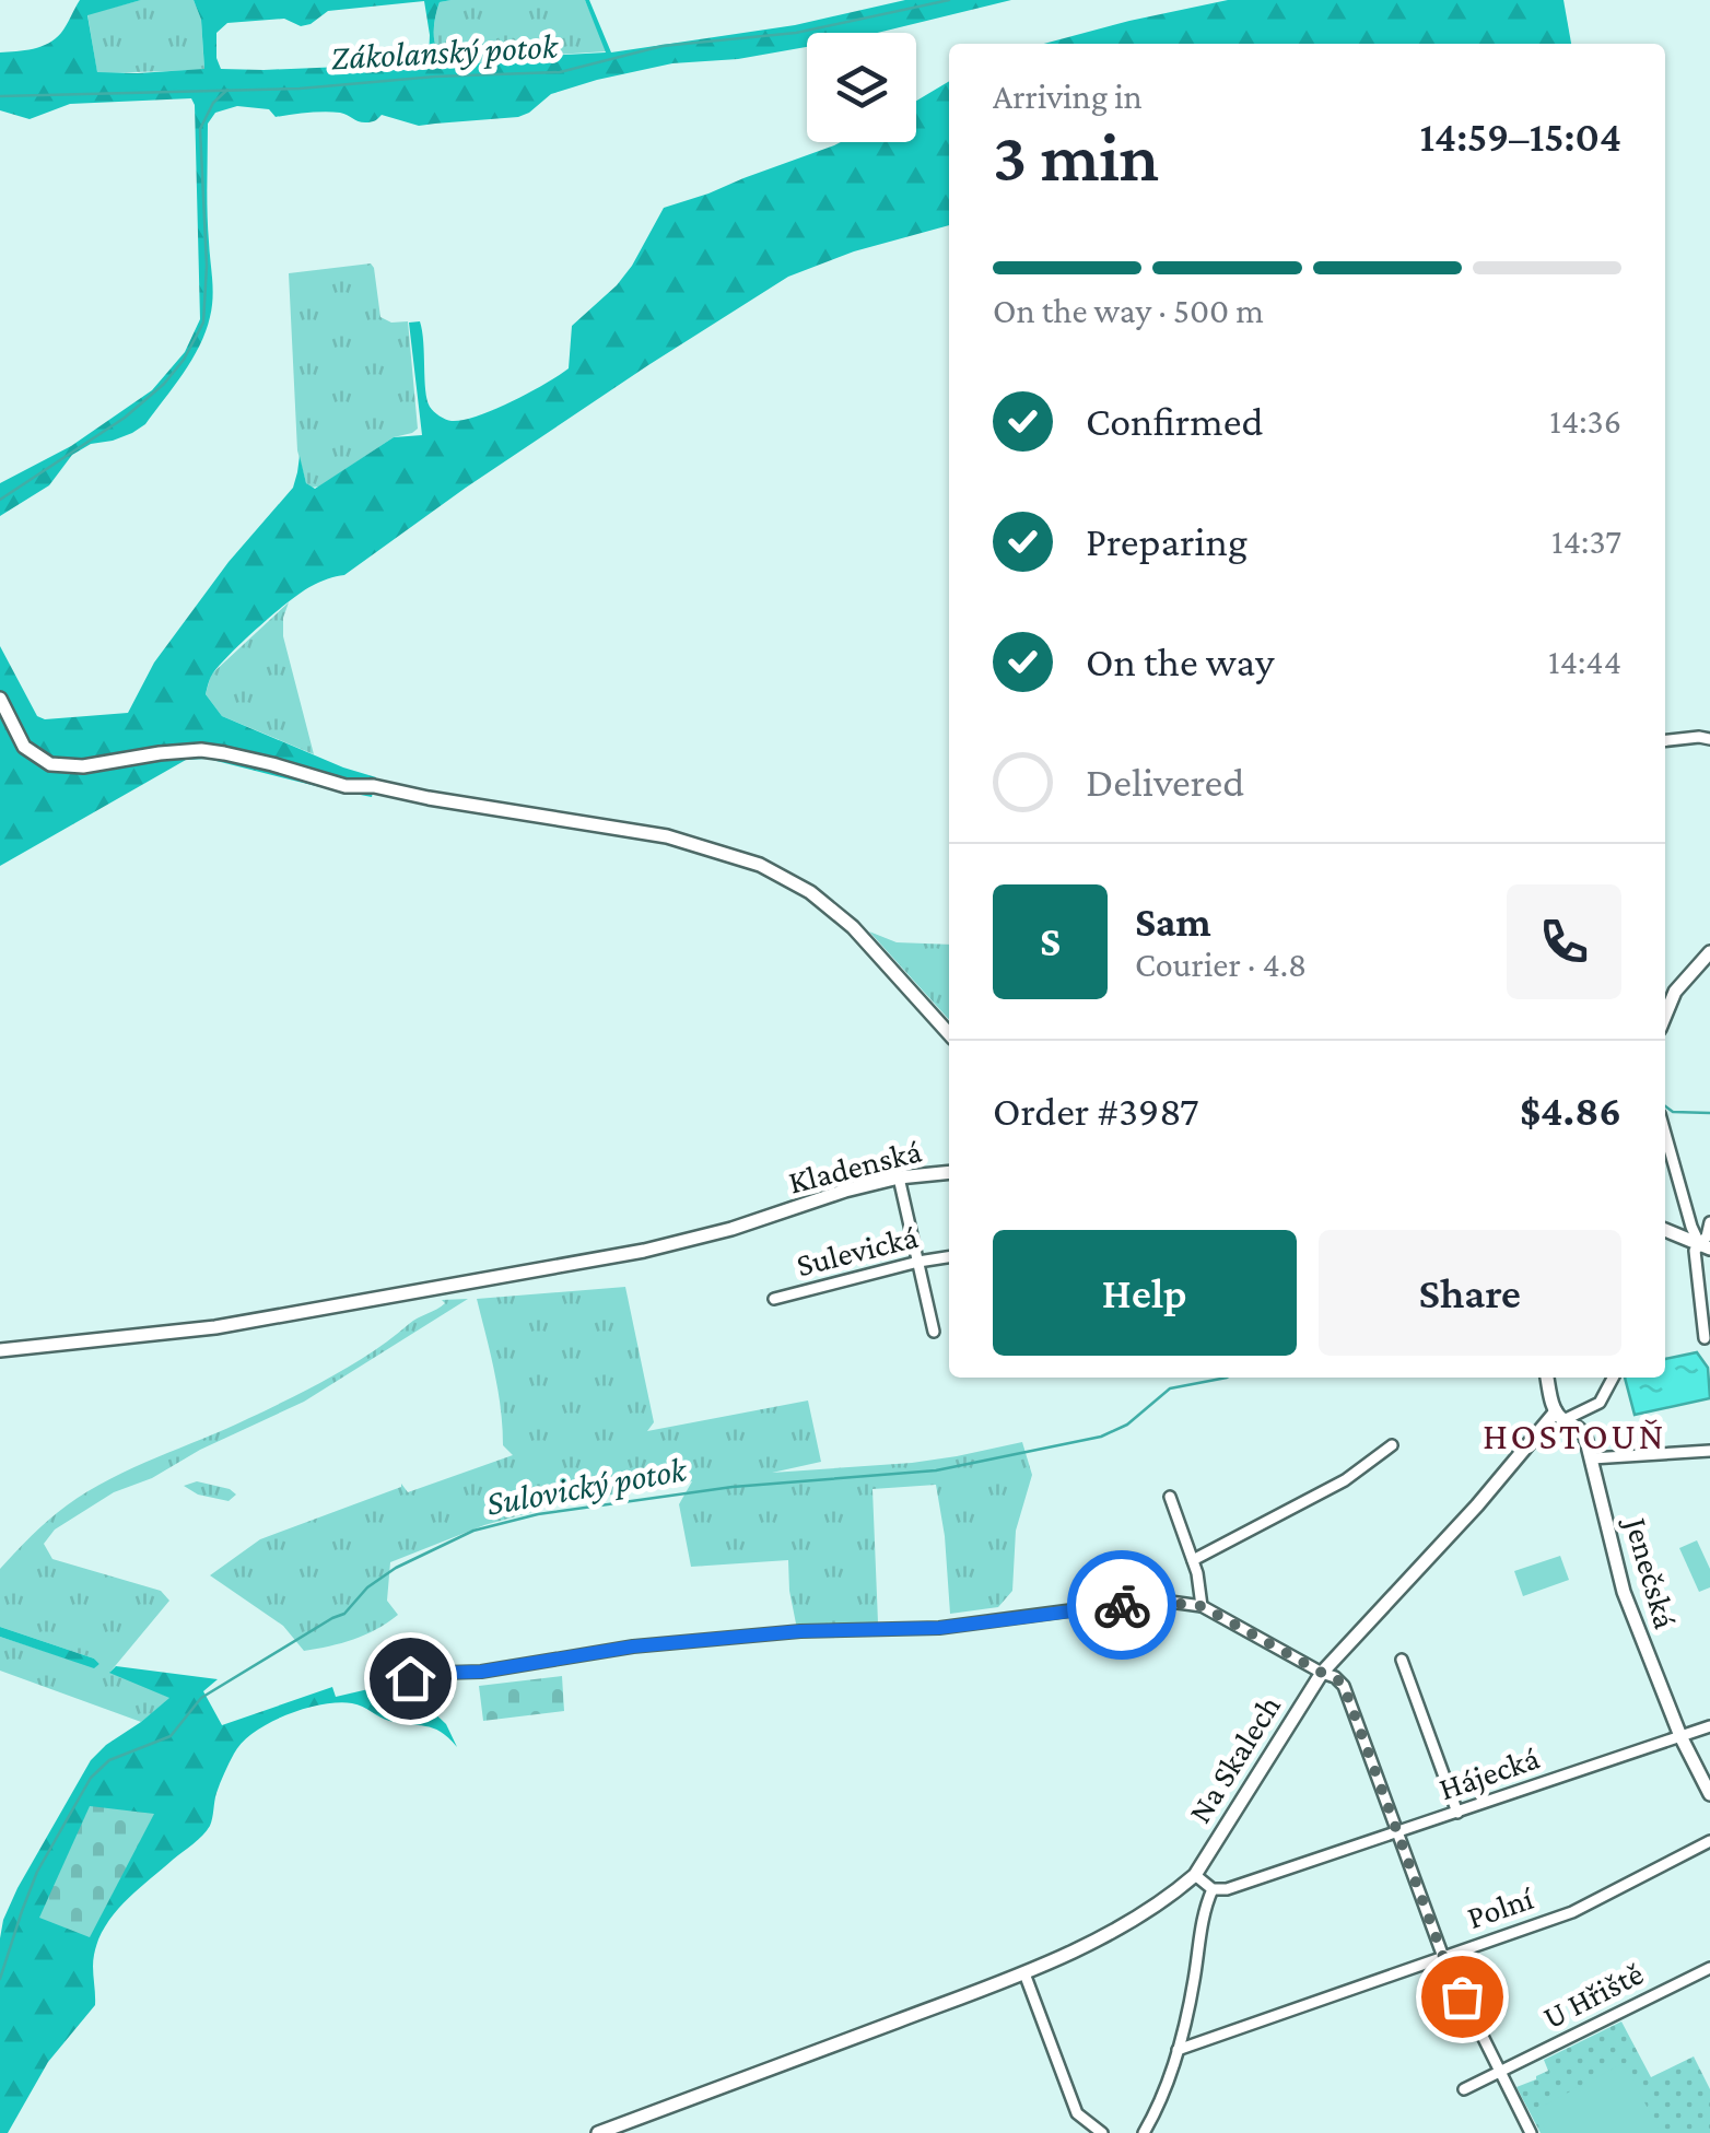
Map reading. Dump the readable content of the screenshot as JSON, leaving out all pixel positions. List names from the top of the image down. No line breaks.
{"streets":{"street":["Kladenská","Sulevická","Jenečská","Na Skalech","Hájecká","Polní","U Hřiště"]},"crossings":[["Jenečská","Na Skalech"],["Jenečská","Hájecká"]],"districts":["HOSTOUŇ"],"water":["Zákolanský potok","Sulovický potok"],"page":{"heading":["3 min","Arriving in","14:59–15:04"],"panel":["Sam","Courier · 4.8","Order #3987","$4.86"],"bar":"On the way · 500 m","list":[["Confirmed","14:36"],["Preparing","14:37"],["On the way","14:44"],"Delivered"],"round":"S","buttons":["Help","Share"]}}
